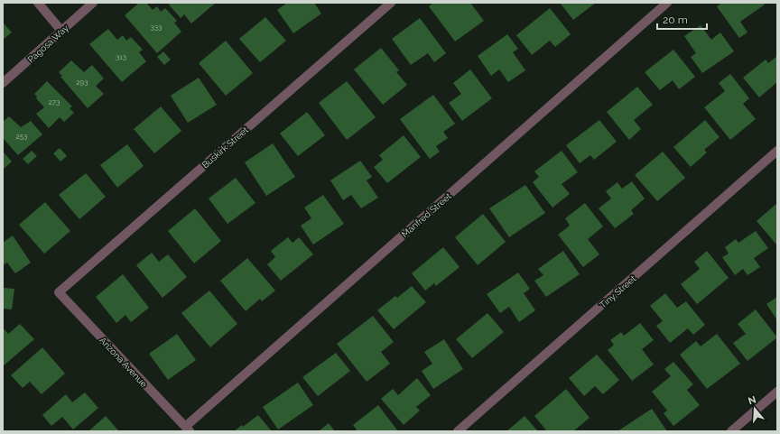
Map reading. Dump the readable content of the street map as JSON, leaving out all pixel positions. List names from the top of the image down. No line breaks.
{"streets":{"street":["Pagosa Way","Buskirk Street","Manfred Street","Tiny Street","Arizona Avenue"]},"crossings":[["Buskirk Street","Arizona Avenue"],["Manfred Street","Arizona Avenue"]],"house_numbers":["333","313","293","273","253"],"scale_bar":"20 m","north":"top"}
